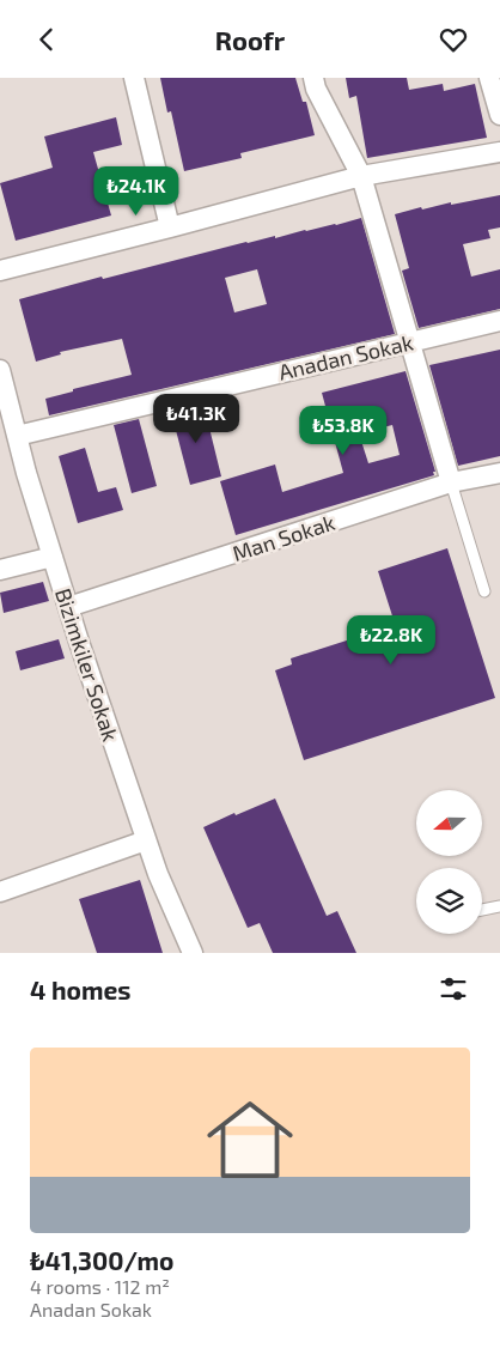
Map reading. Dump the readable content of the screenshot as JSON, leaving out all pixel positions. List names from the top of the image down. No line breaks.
{"streets":{"street":["Anadan Sokak","Man Sokak","Bizimkiler Sokak"]},"crossings":[["Anadan Sokak","Bizimkiler Sokak"],["Man Sokak","Bizimkiler Sokak"]],"north":"left","page":{"header":"Roofr","price":["₺24.1K","₺41.3K","₺53.8K","₺22.8K"],"heading":"4 homes","list":[{"name":"₺41,300/mo","note":"4 rooms · 112 m² · Anadan Sokak"}]}}
